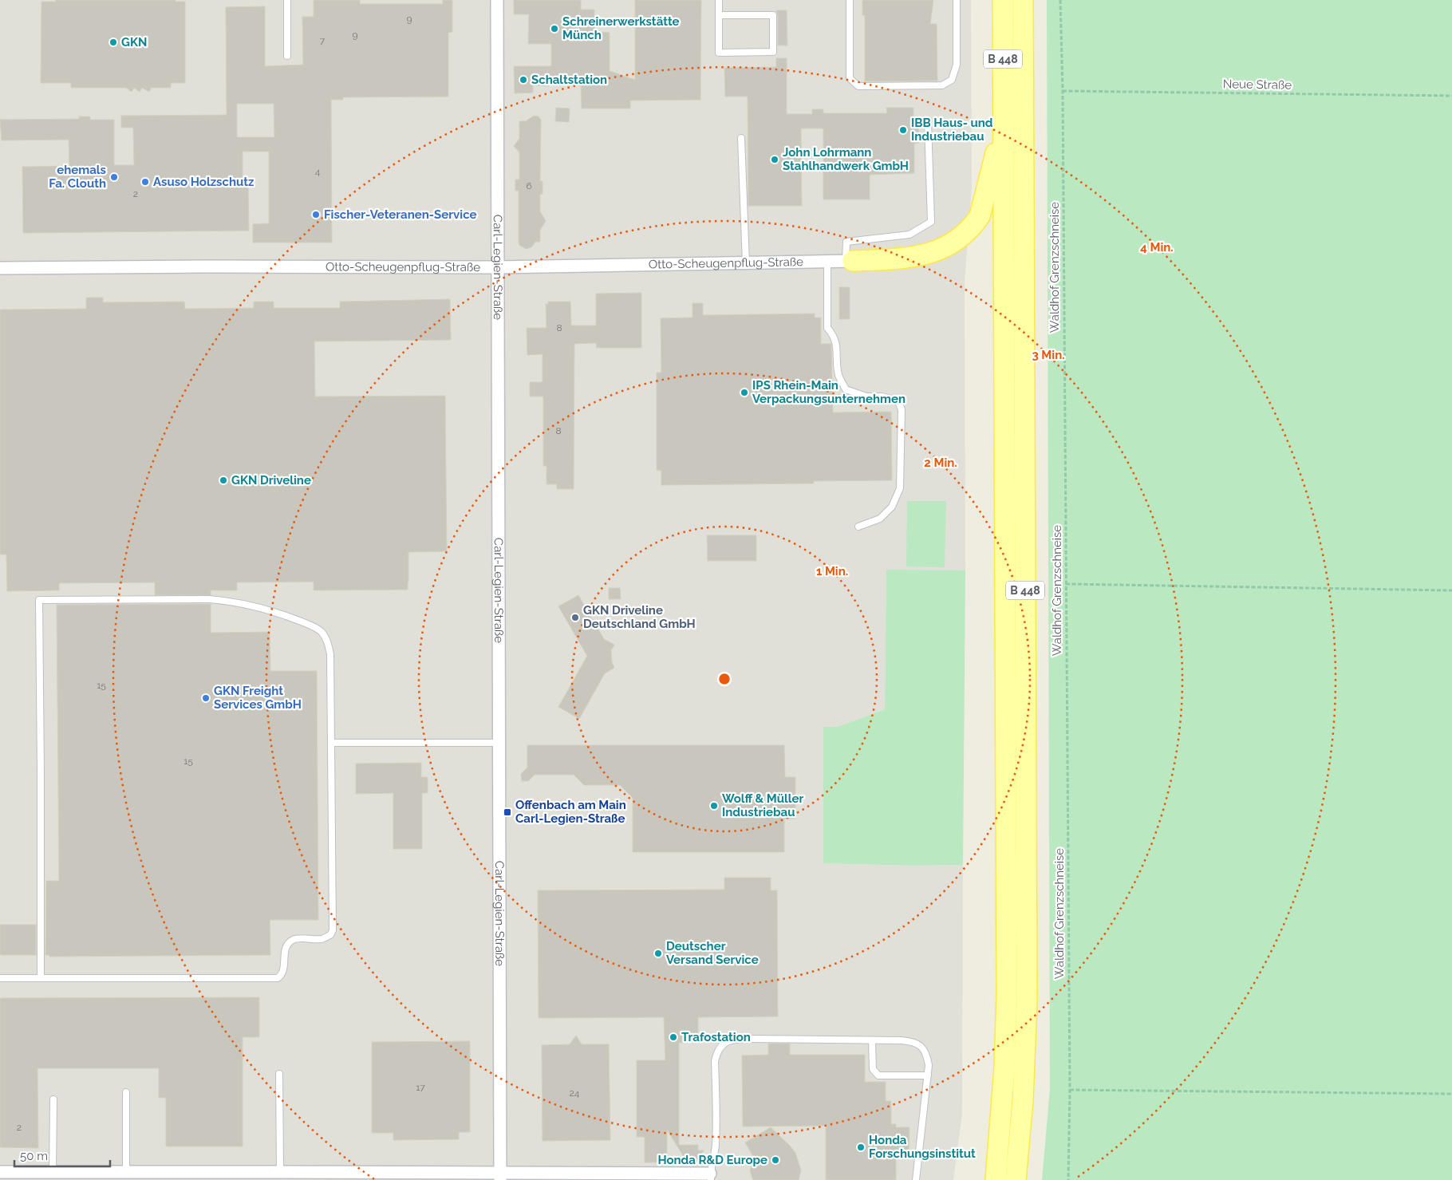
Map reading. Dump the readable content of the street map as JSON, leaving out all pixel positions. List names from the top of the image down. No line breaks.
{"streets":{"main road":["B 448"],"street":["Otto-Scheugenpflug-Straße","Carl-Legien-Straße"],"path":["Neue Straße","Waldhof Grenzschneise"]},"crossings":[["Neue Straße","Waldhof Grenzschneise"],["Otto-Scheugenpflug-Straße","Carl-Legien-Straße"]],"places":{"other":["Schreinerwerkstätte Münch","GKN","Schaltstation","IBB Haus- und Industriebau","John Lohrmann Stahlhandwerk GmbH","ehemals Fa. Clouth","Asuso Holzschutz","Fischer-Veteranen-Service","IPS Rhein-Main Verpackungsunternehmen","GKN Driveline","GKN Driveline Deutschland GmbH","GKN Freight Services GmbH","Wolff & Müller Industriebau","Deutscher Versand Service","Trafostation","Honda Forschungsinstitut","Honda R&D Europe"],"transit":["Offenbach am Main Carl-Legien-Straße"]},"house_numbers":["9","9","7","4","6","2","8","8","15","15","17","24","2"],"scale_bar":"50 m","rings":["4 Min.","3 Min.","2 Min.","1 Min."]}
